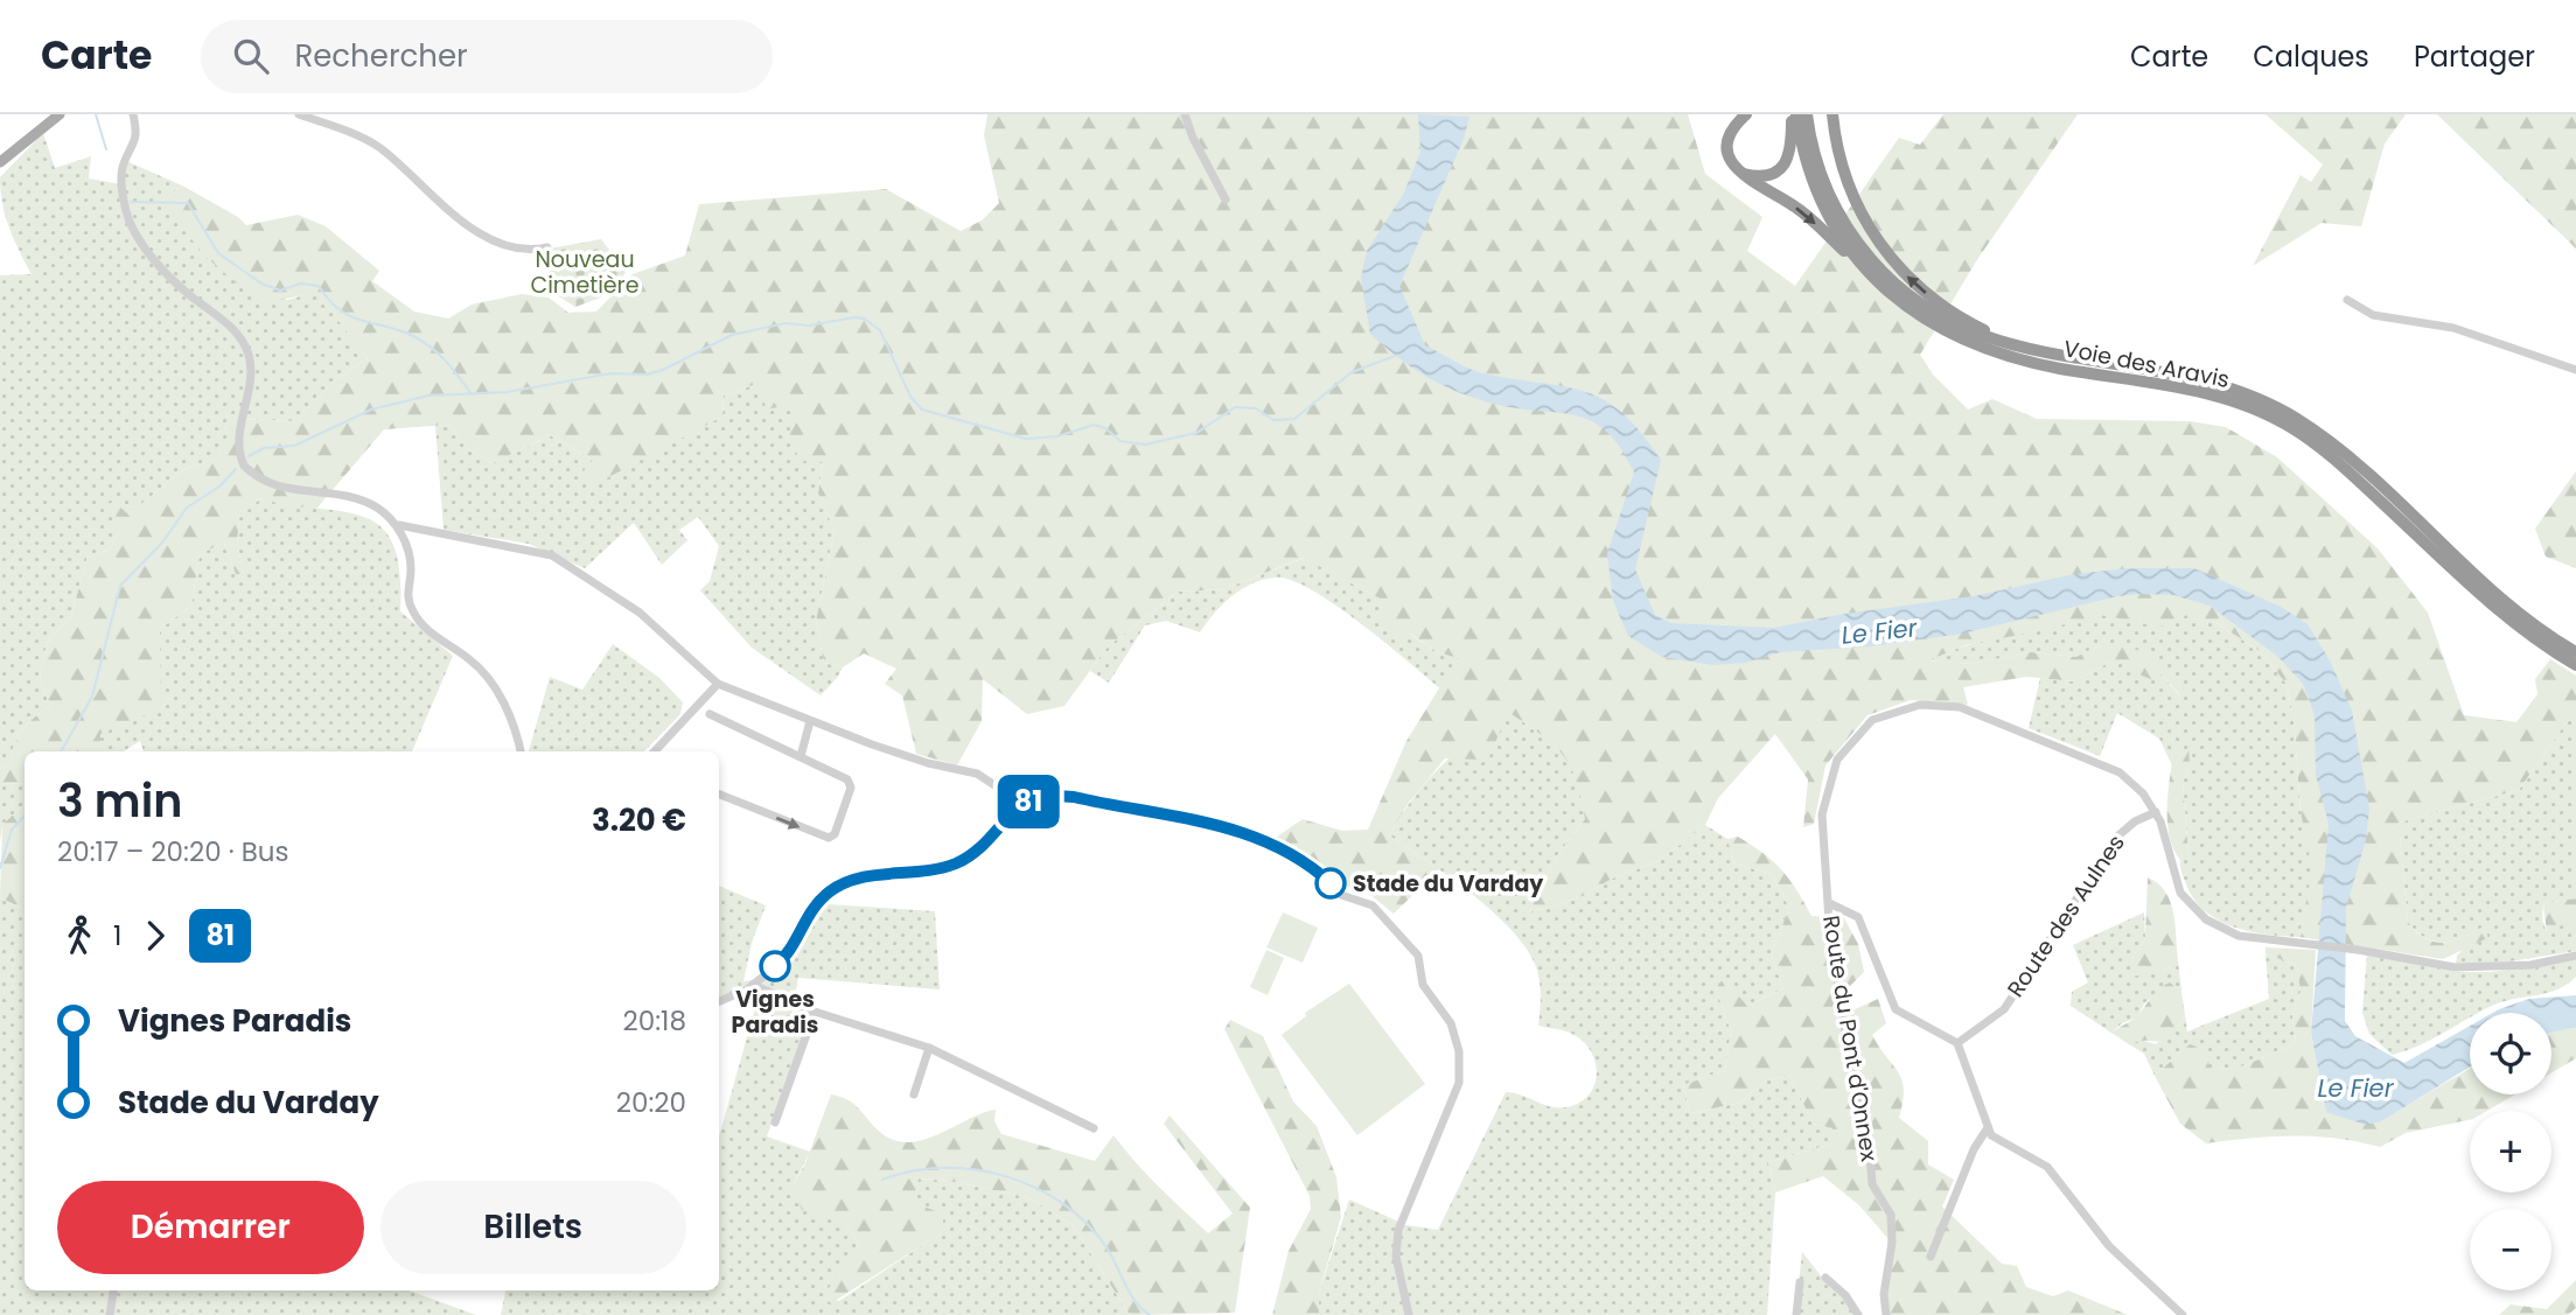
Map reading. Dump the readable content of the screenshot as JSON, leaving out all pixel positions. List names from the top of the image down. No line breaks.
{"streets":{"highway":["Voie des Aravis"],"street":["Route des Aulnes","Route du Pont d'Onnex"]},"crossings":[["Route des Aulnes","Route du Pont d'Onnex"]],"water":["Le Fier"],"parks":["Nouveau Cimetière"],"places":["Stade du Varday","Vignes Paradis"],"lines":["bus line 81"],"page":{"header":"Carte","search":"Rechercher","nav":["Carte","Calques","Partager"],"on_map":"81","heading":["3 min","20:17 – 20:20 · Bus","3.20 €"],"legs":["1","81"],"list":[{"name":"Vignes Paradis","value":"20:18"},{"name":"Stade du Varday","value":"20:20"}],"map_buttons":["+","−"],"buttons":["Démarrer","Billets"]}}
